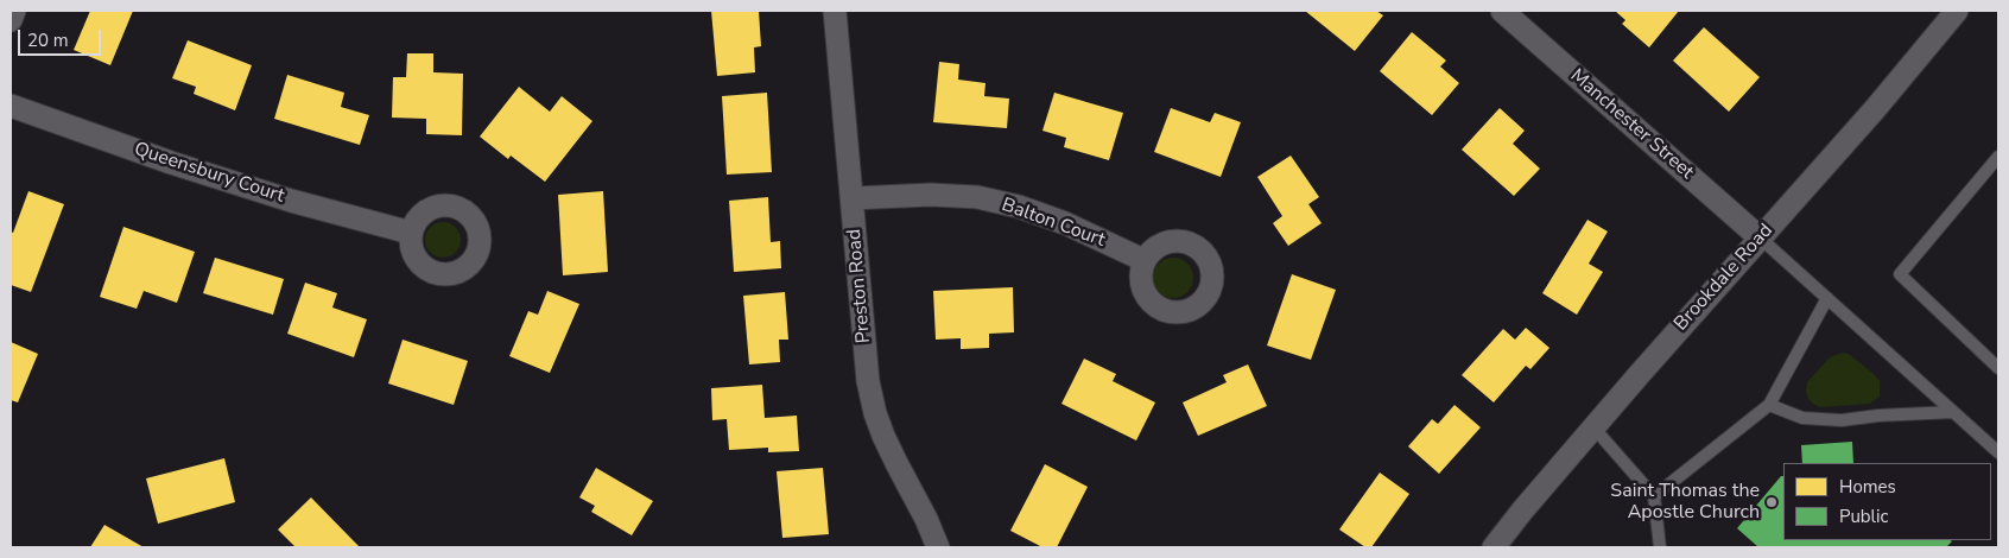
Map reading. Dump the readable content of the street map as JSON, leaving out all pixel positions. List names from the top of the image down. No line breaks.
{"streets":{"street":["Manchester Street","Queensbury Court","Balton Court","Brookdale Road","Preston Road"]},"crossings":[["Manchester Street","Brookdale Road"],["Balton Court","Preston Road"]],"places":["Saint Thomas the Apostle Church"],"legend":["Homes","Public"],"scale_bar":"20 m"}
